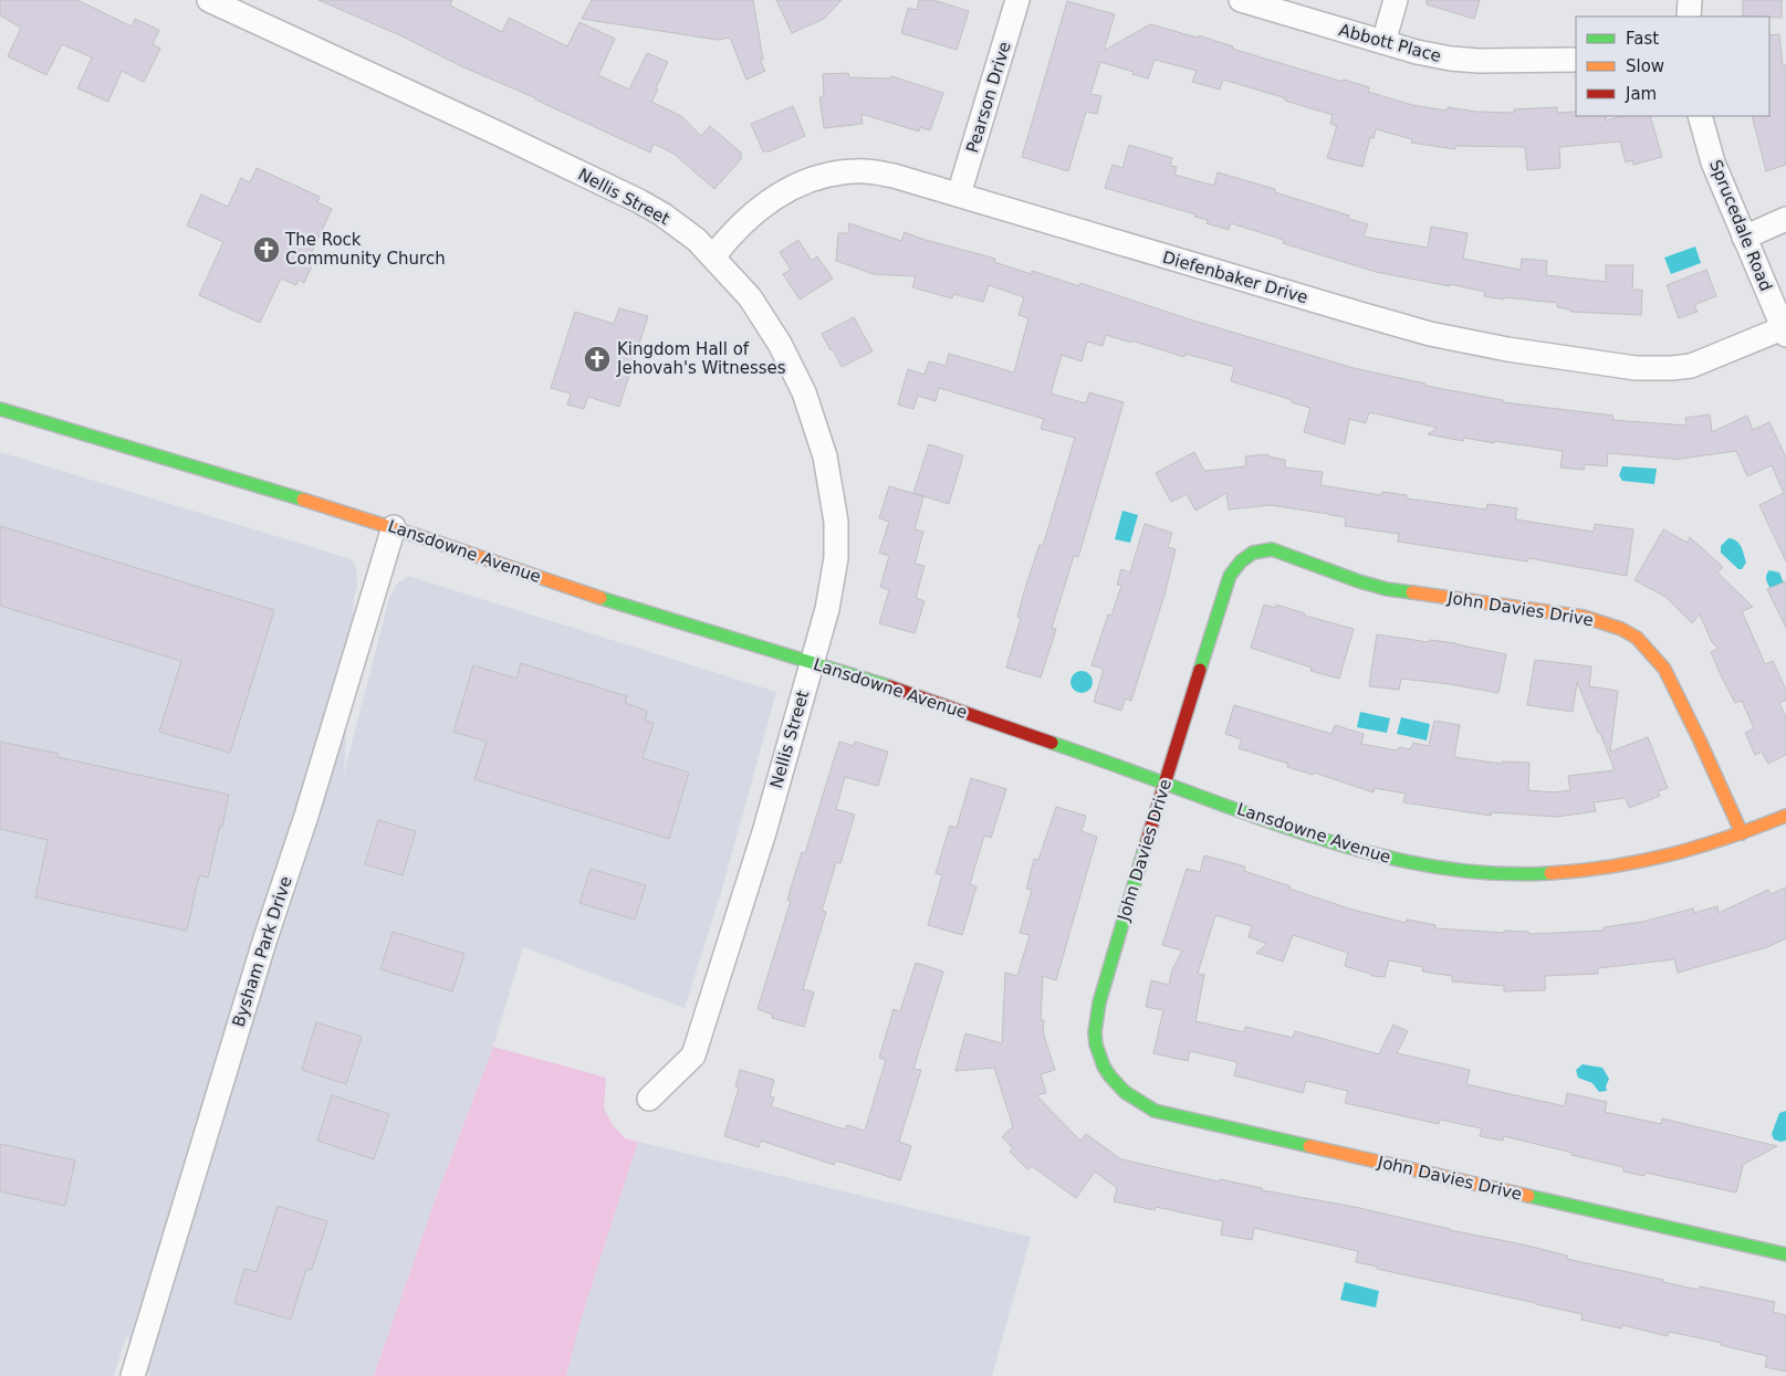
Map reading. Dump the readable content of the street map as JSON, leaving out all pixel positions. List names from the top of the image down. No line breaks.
{"streets":{"street":["Abbott Place","Pearson Drive","Nellis Street","Sprucedale Road","Diefenbaker Drive","Lansdowne Avenue","John Davies Drive","Bysham Park Drive"]},"crossings":[["Pearson Drive","Diefenbaker Drive"],["Nellis Street","Diefenbaker Drive"],["Nellis Street","Lansdowne Avenue"],["Sprucedale Road","Diefenbaker Drive"],["Lansdowne Avenue","John Davies Drive"],["Lansdowne Avenue","Bysham Park Drive"]],"places":{"church":["The Rock Community Church","Kingdom Hall of Jehovah's Witnesses"]},"legend":["Fast","Slow","Jam"]}
